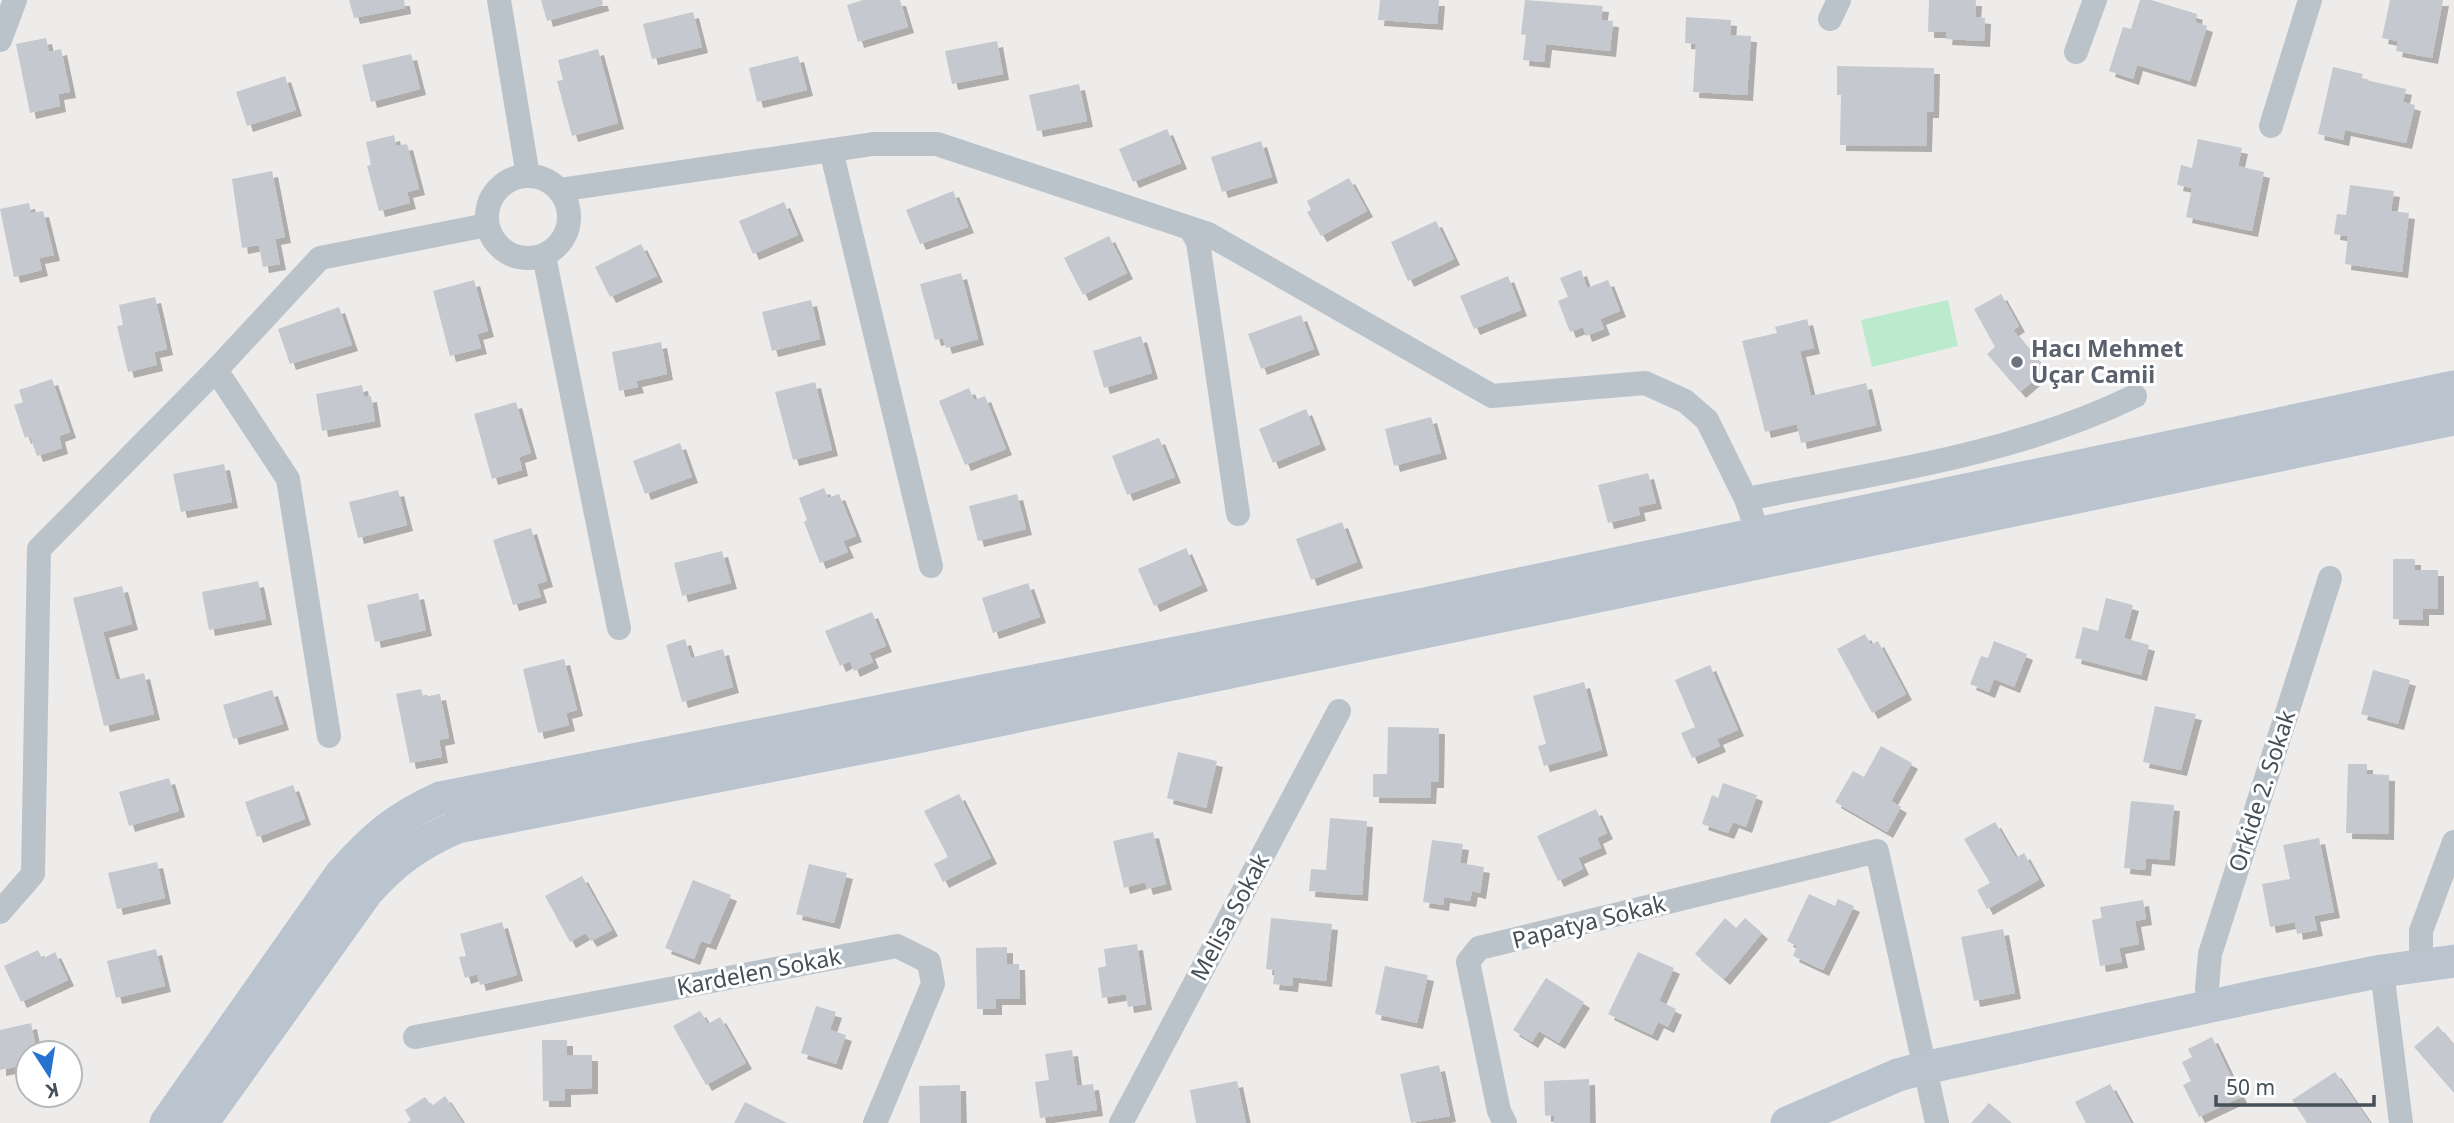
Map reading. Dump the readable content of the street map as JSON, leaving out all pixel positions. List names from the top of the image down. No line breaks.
{"streets":{"street":["Orkide 2. Sokak","Melisa Sokak","Papatya Sokak","Kardelen Sokak"]},"places":["Hacı Mehmet Uçar Camii"],"scale_bar":"50 m","north":"bottom"}
